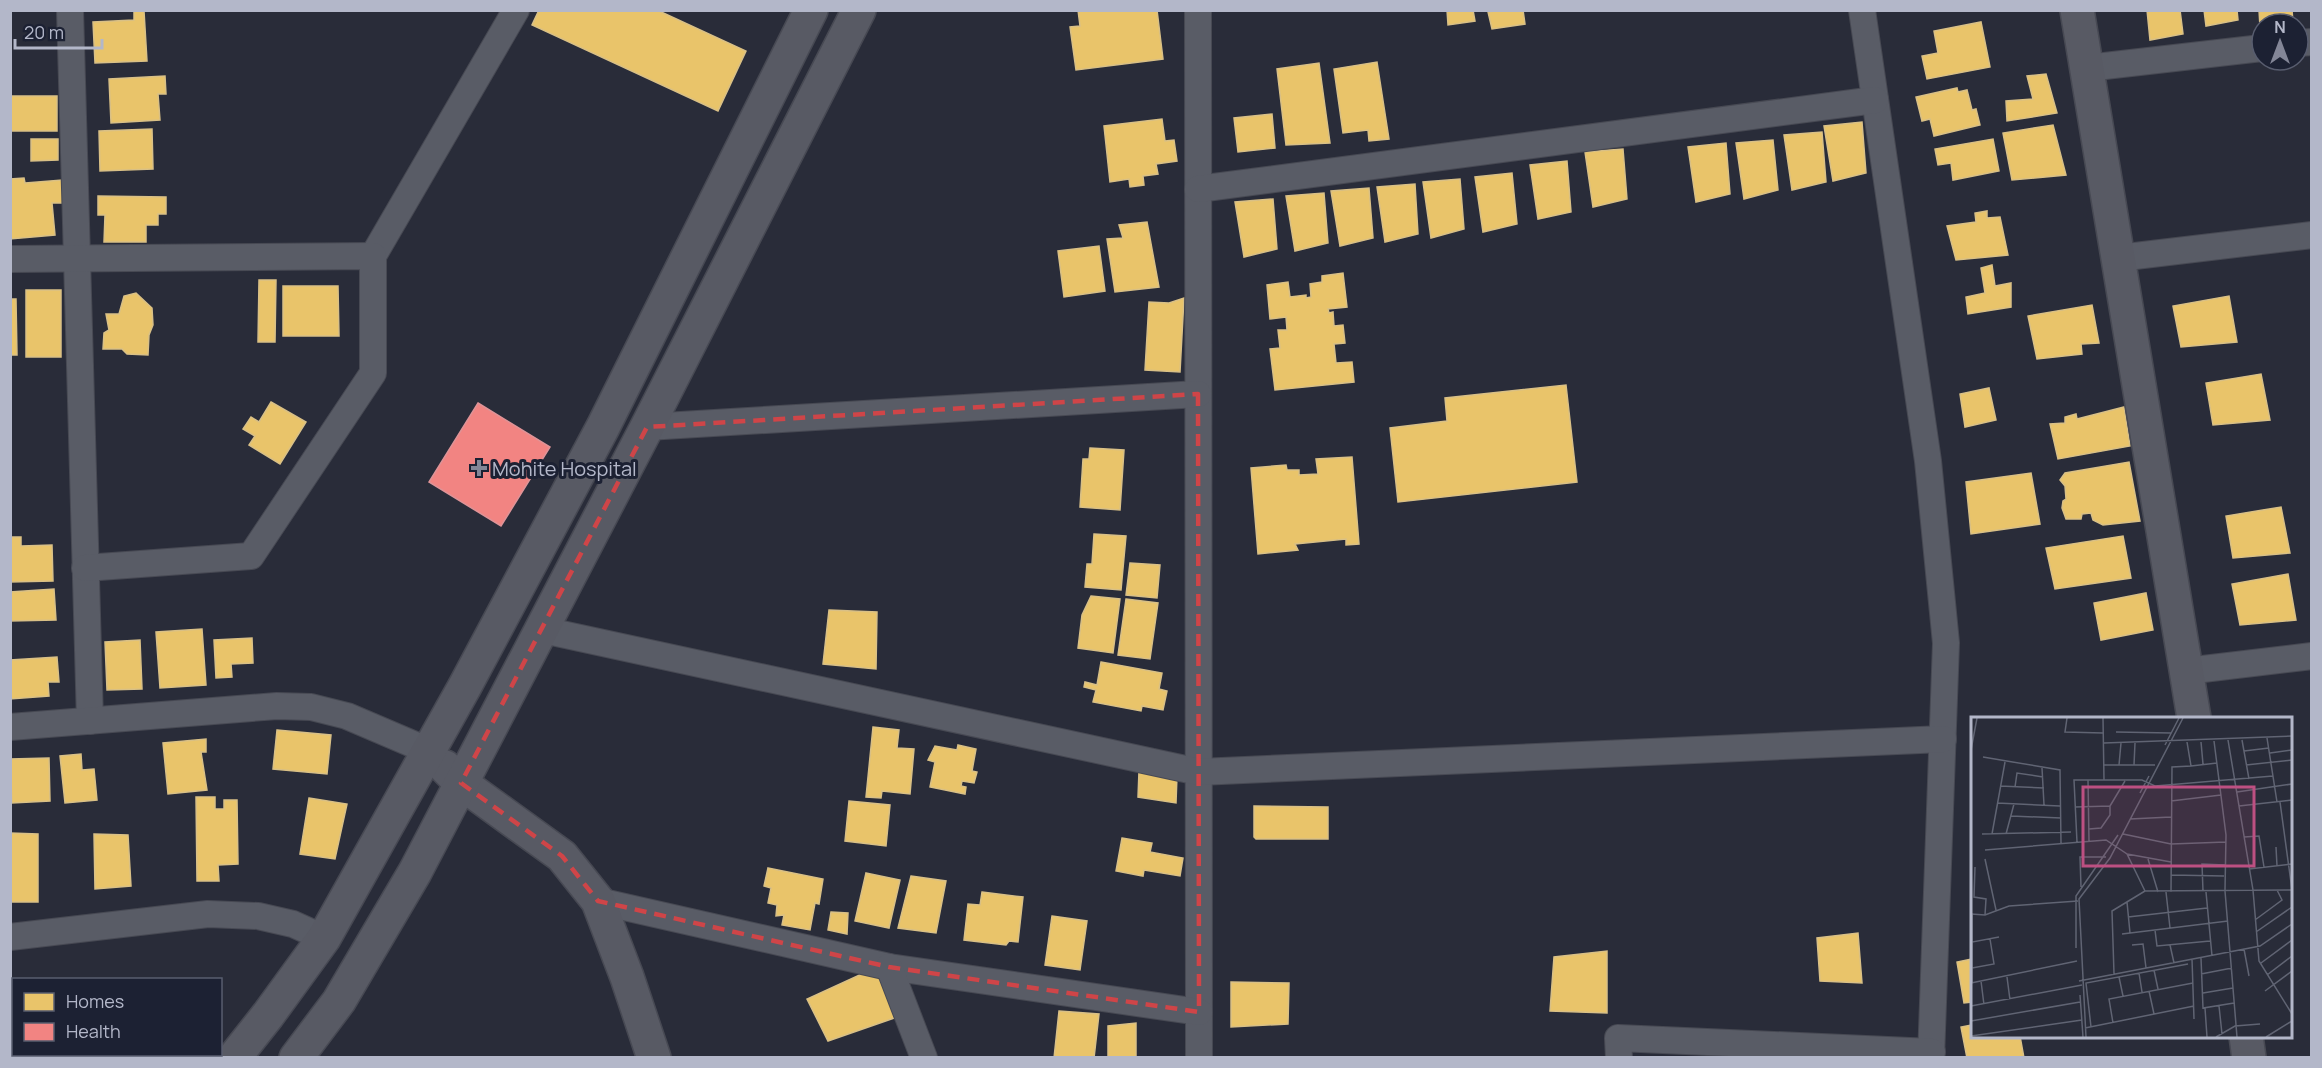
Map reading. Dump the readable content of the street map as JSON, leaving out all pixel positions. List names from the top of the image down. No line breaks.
{"places":{"health":["Mohite Hospital"]},"legend":["Homes","Health"],"scale_bar":"20 m","north":"top"}
